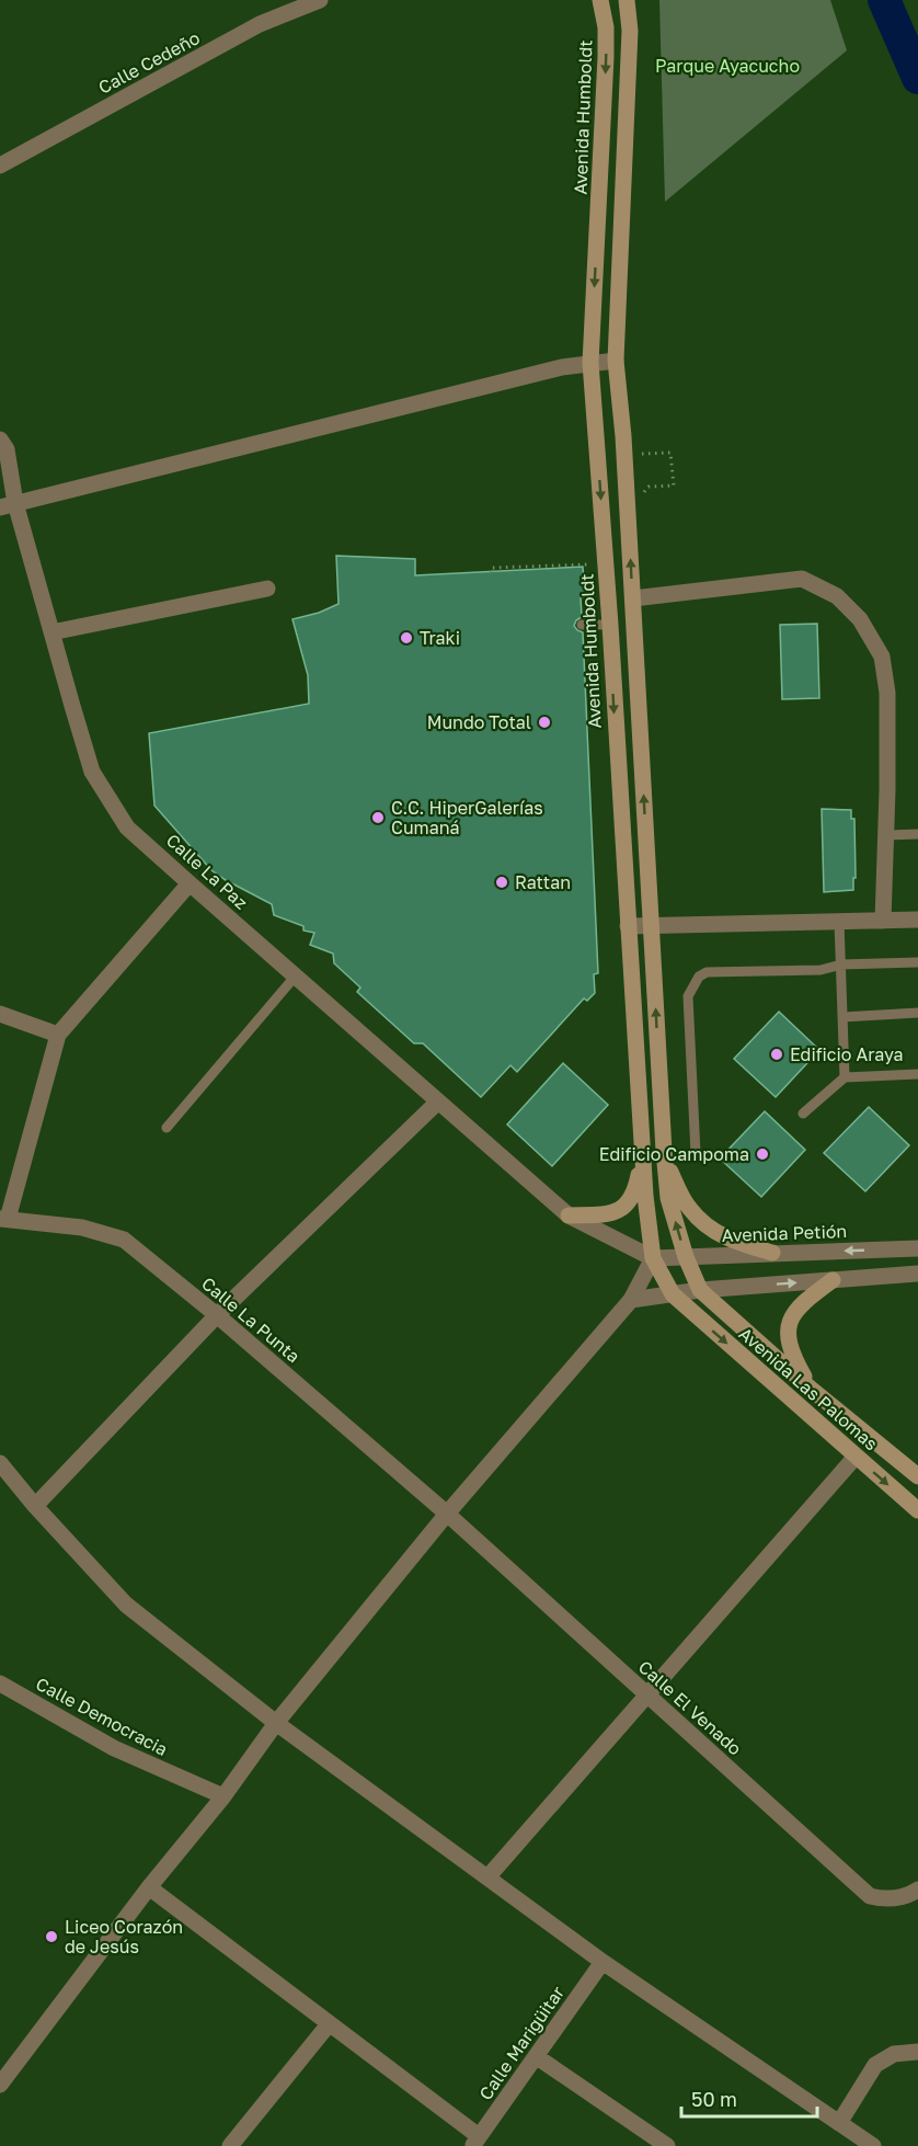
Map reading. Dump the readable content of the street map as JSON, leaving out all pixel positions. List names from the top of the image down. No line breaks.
{"streets":{"main road":["Avenida Humboldt","Avenida Las Palomas"],"street":["Calle Cedeño","Calle La Paz","Avenida Petión","Calle La Punta","Calle El Venado","Calle Democracia","Calle Marigüitar"]},"crossings":[["Avenida Humboldt","Calle La Paz"],["Avenida Humboldt","Avenida Petión"],["Avenida Humboldt","Avenida Las Palomas"],["Calle La Paz","Avenida Petión"],["Calle La Punta","Calle El Venado"]],"parks":["Parque Ayacucho"],"places":["Traki","Mundo Total","C.C. HiperGalerías Cumaná","Rattan","Edificio Araya","Edificio Campoma","Liceo Corazón de Jesús"],"scale_bar":"50 m"}
